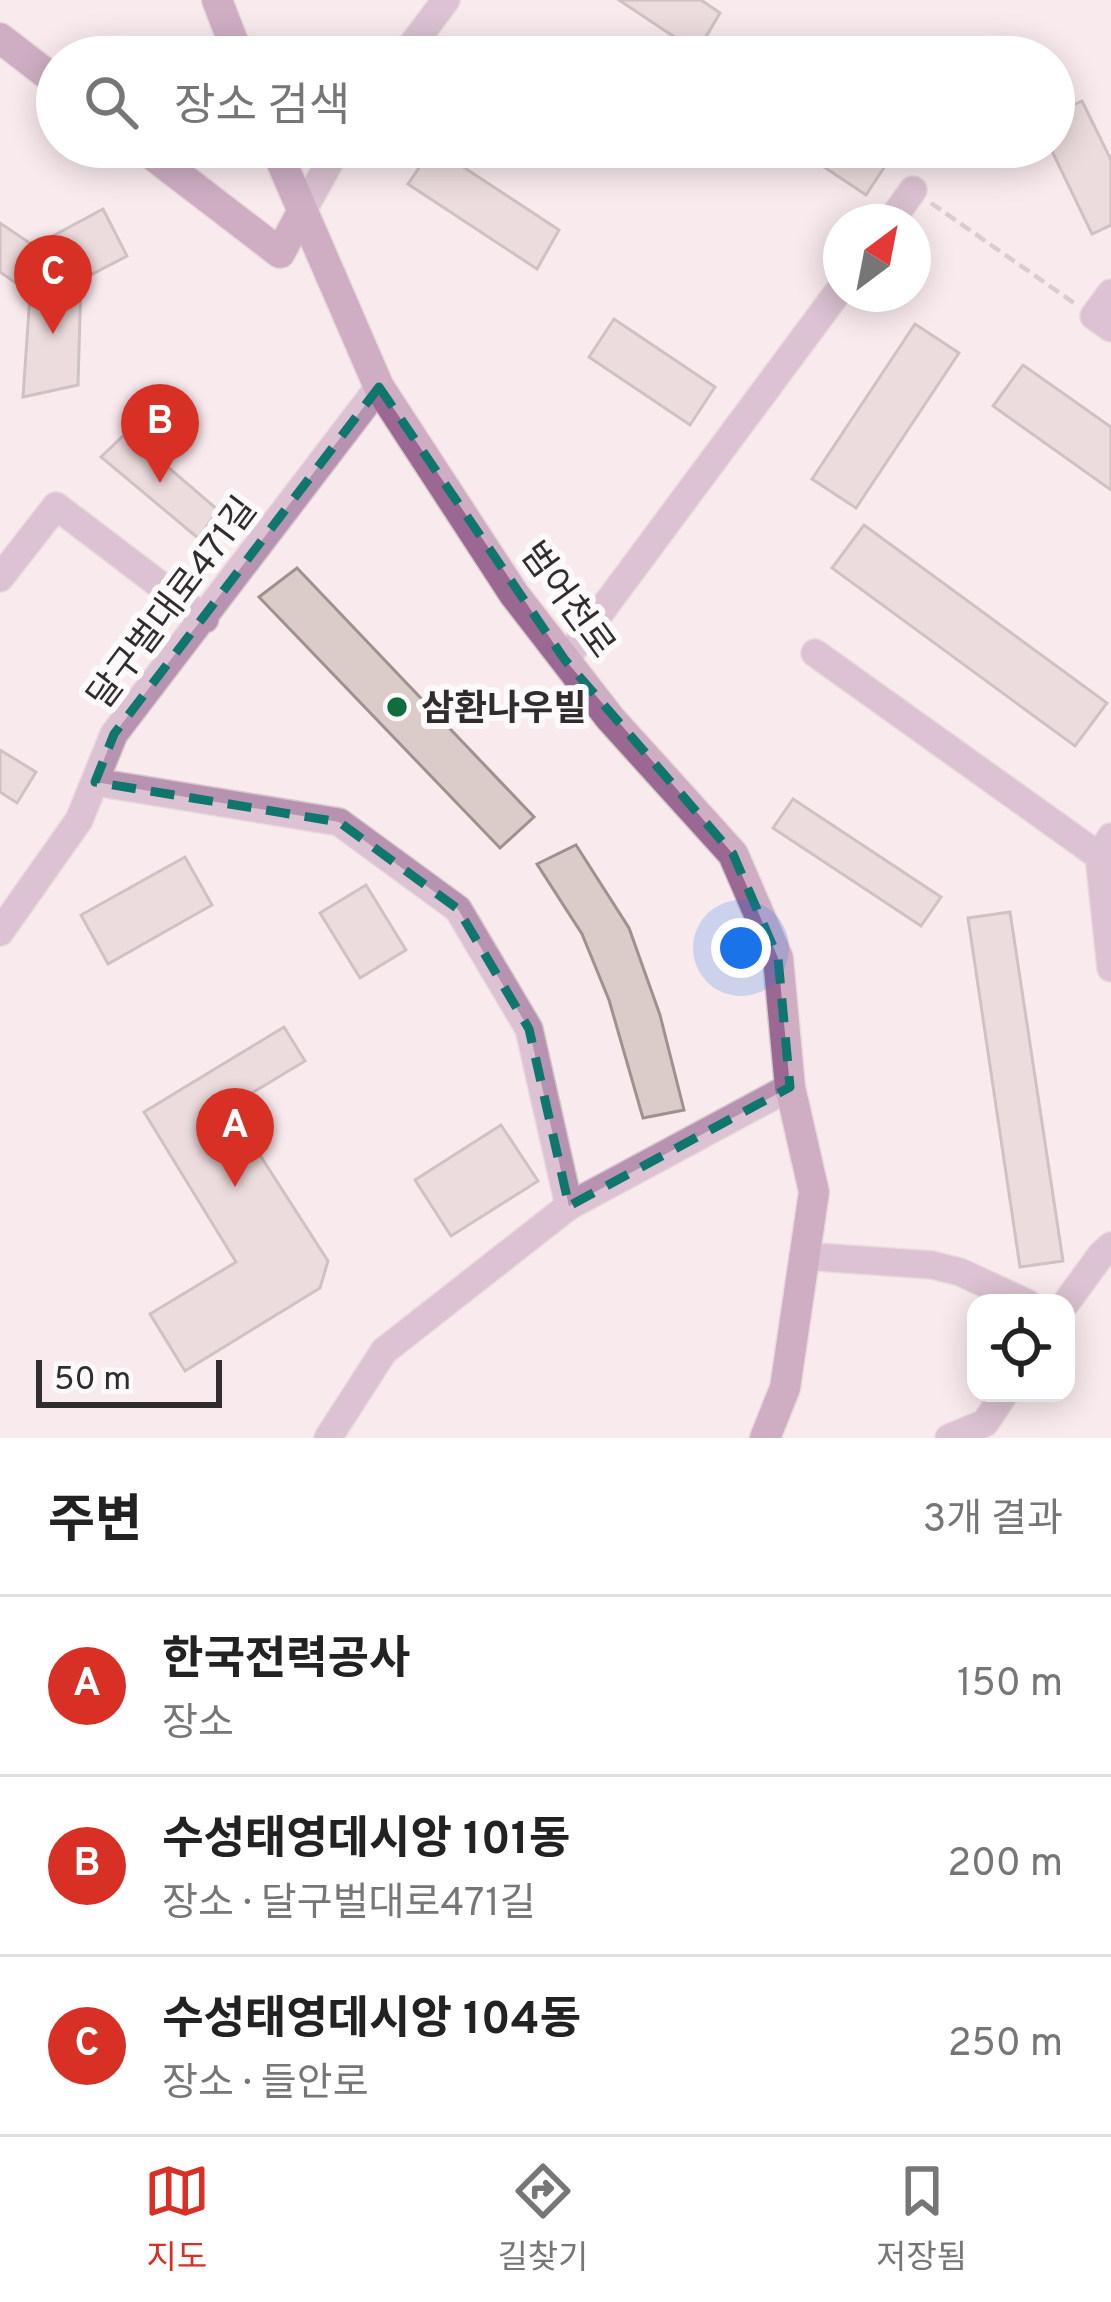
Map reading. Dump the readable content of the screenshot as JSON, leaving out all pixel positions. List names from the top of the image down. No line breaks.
{"streets":{"street":["범어천로","달구벌대로471길"]},"crossings":[["범어천로","달구벌대로471길"]],"places":["삼환나우빌"],"scale_bar":"50 m","north":"top right","page":{"search":"장소 검색","pins":["C","B","A"],"scale":"50 m","heading":["주변","3개 결과"],"list":[{"mark":"A","name":"한국전력공사","note":"장소","value":"150 m"},{"mark":"B","name":"수성태영데시앙 101동","note":"장소 · 달구벌대로471길","value":"200 m"},{"mark":"C","name":"수성태영데시앙 104동","note":"장소 · 들안로","value":"250 m"}],"nav":["지도","길찾기","저장됨"]}}
